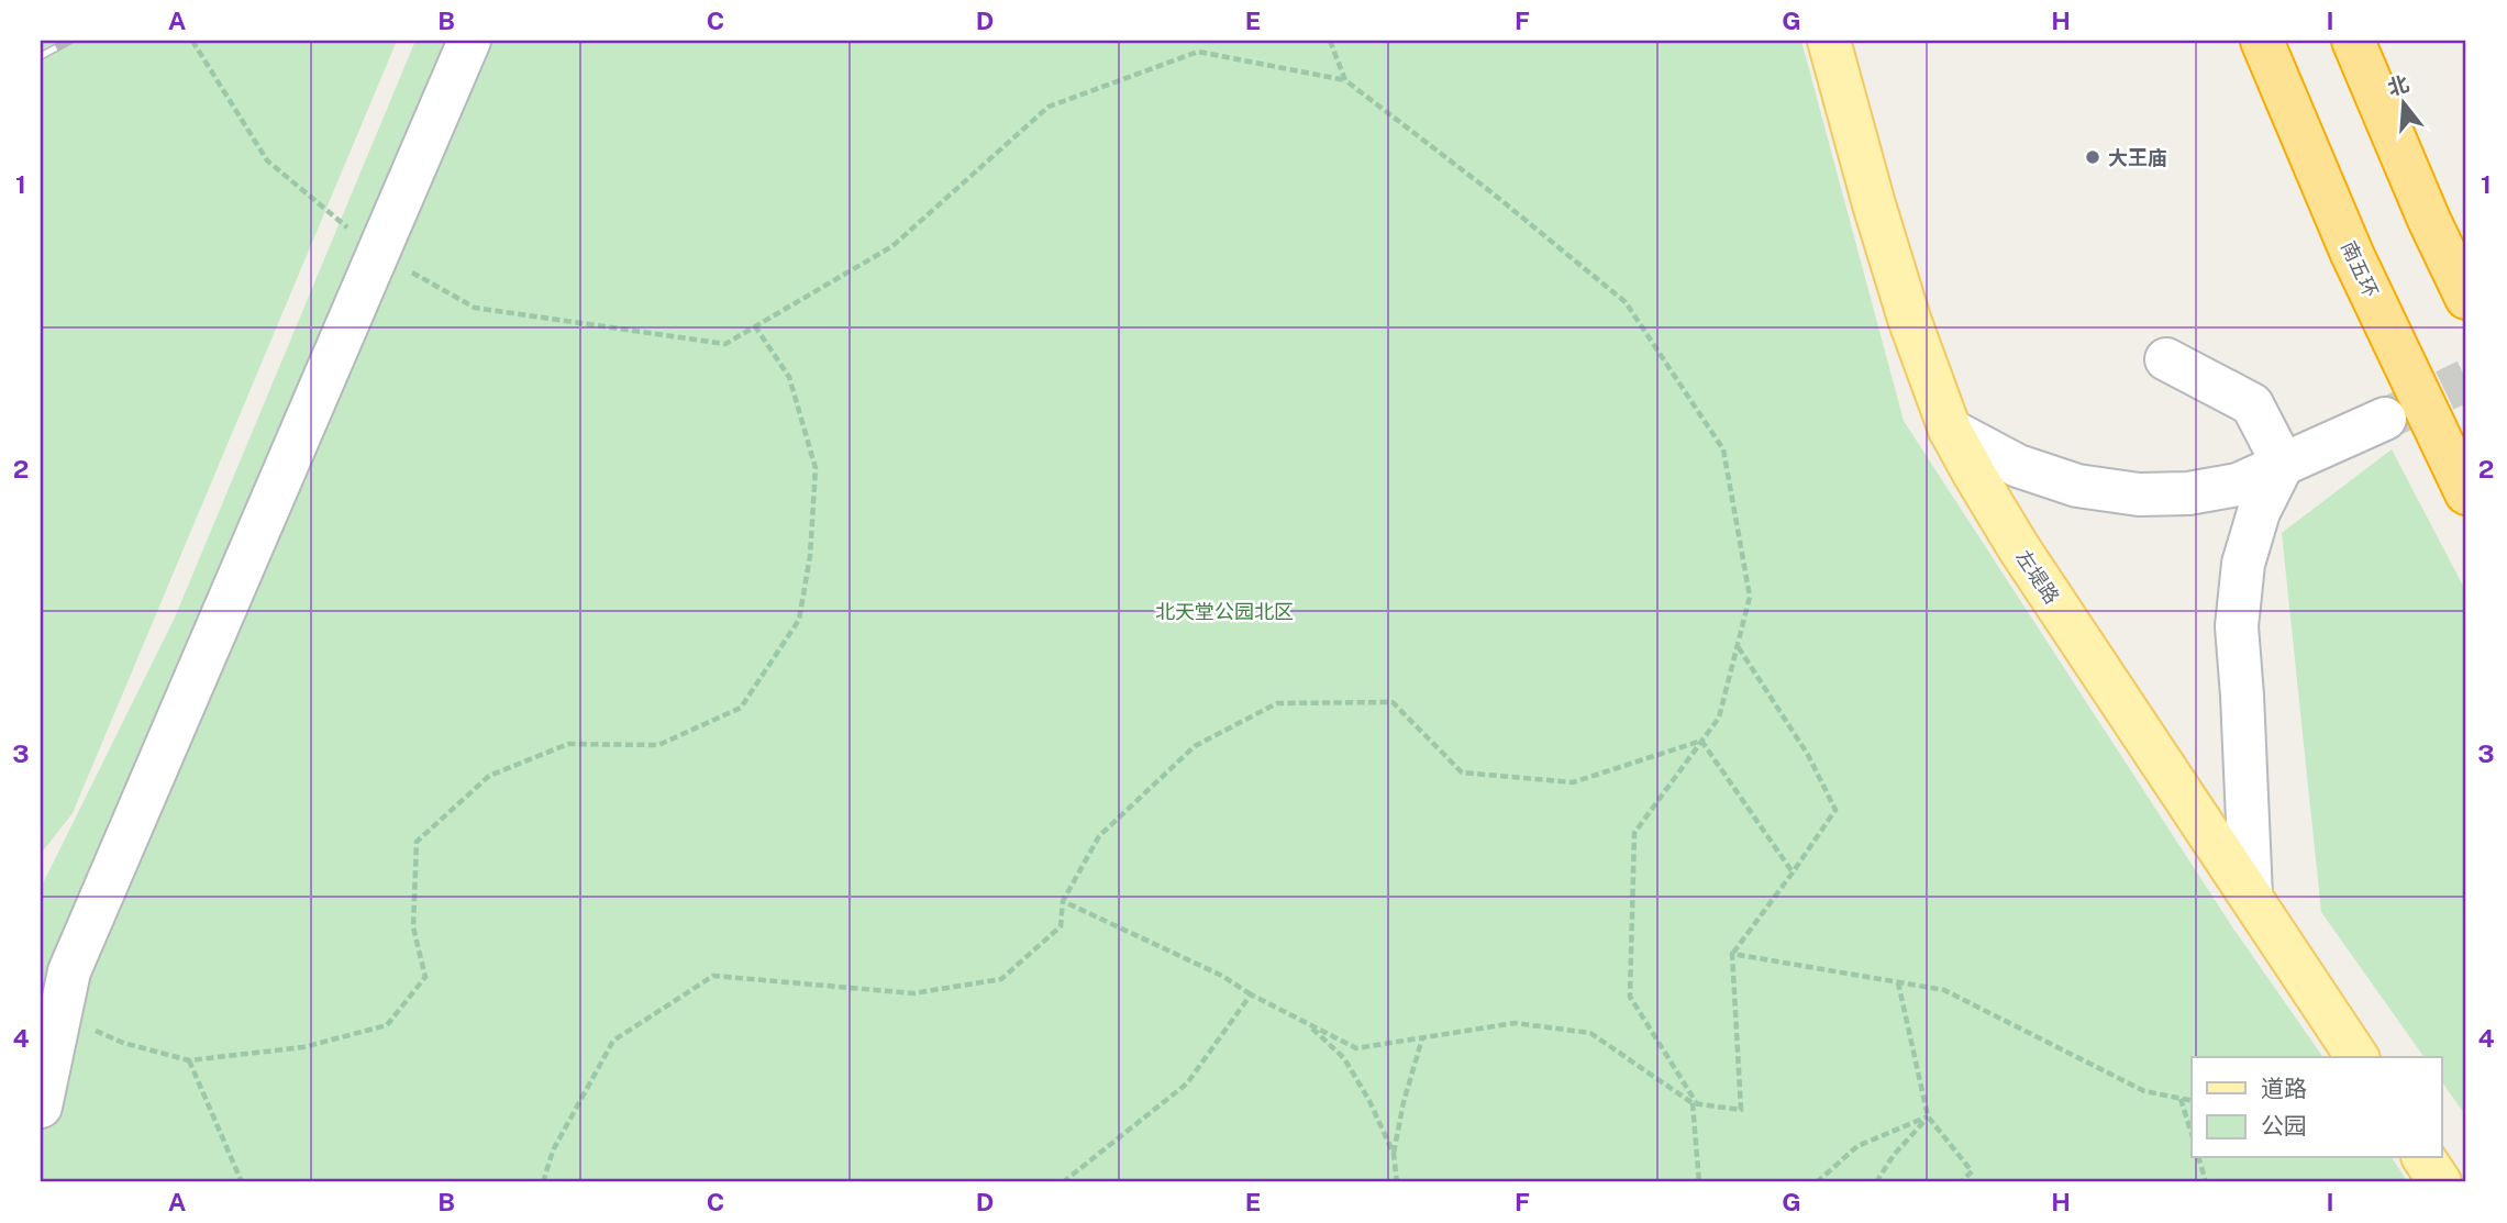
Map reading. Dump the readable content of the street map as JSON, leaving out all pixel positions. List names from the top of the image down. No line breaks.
{"streets":{"highway":["南五环"],"main road":["左堤路"]},"parks":["北天堂公园北区"],"places":["大王庙"],"legend":["道路","公园"],"north":"top","grid":{"columns":["A","B","C","D","E","F","G","H","I"],"rows":["1","2","3","4"]}}
